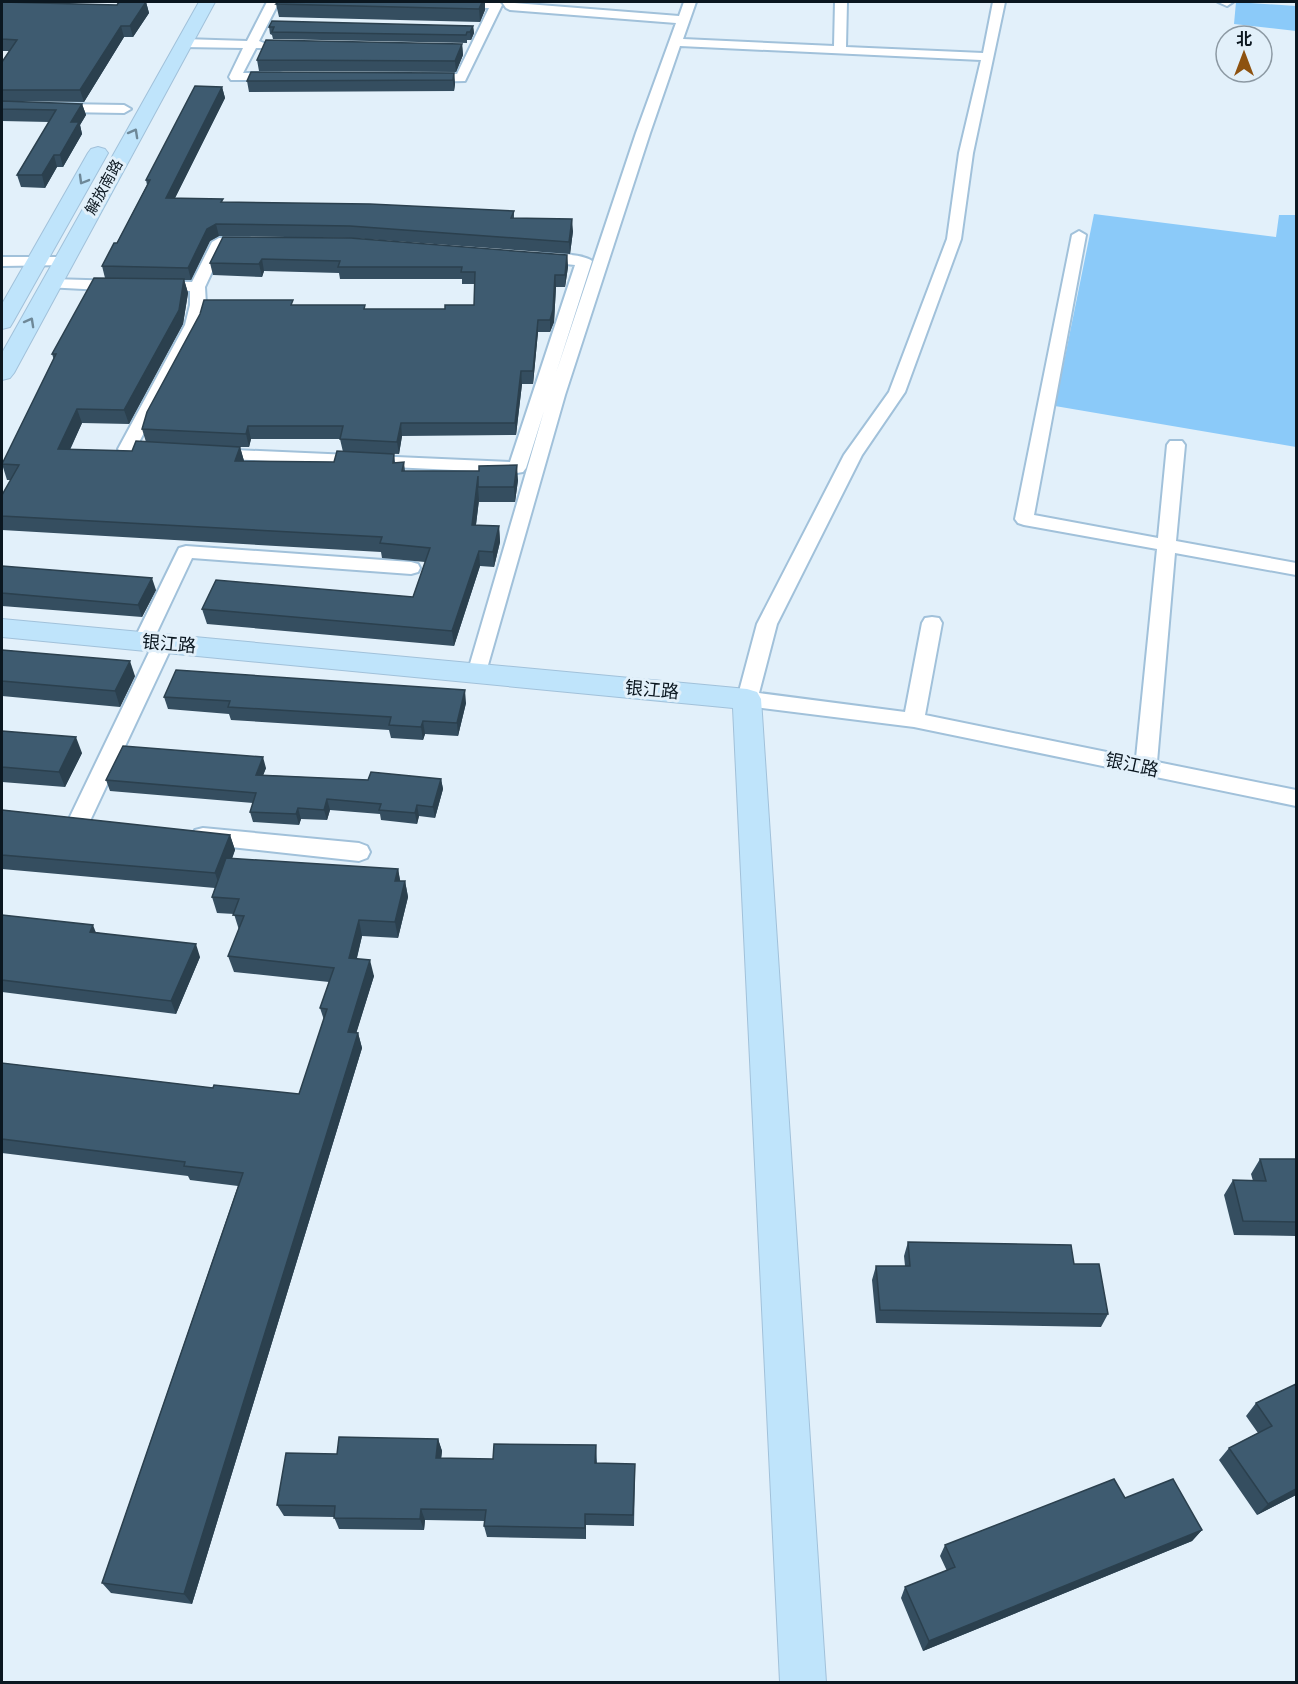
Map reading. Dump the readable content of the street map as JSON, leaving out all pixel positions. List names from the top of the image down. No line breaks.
{"streets":{"main road":["解放南路","银江路"]},"north":"top"}
